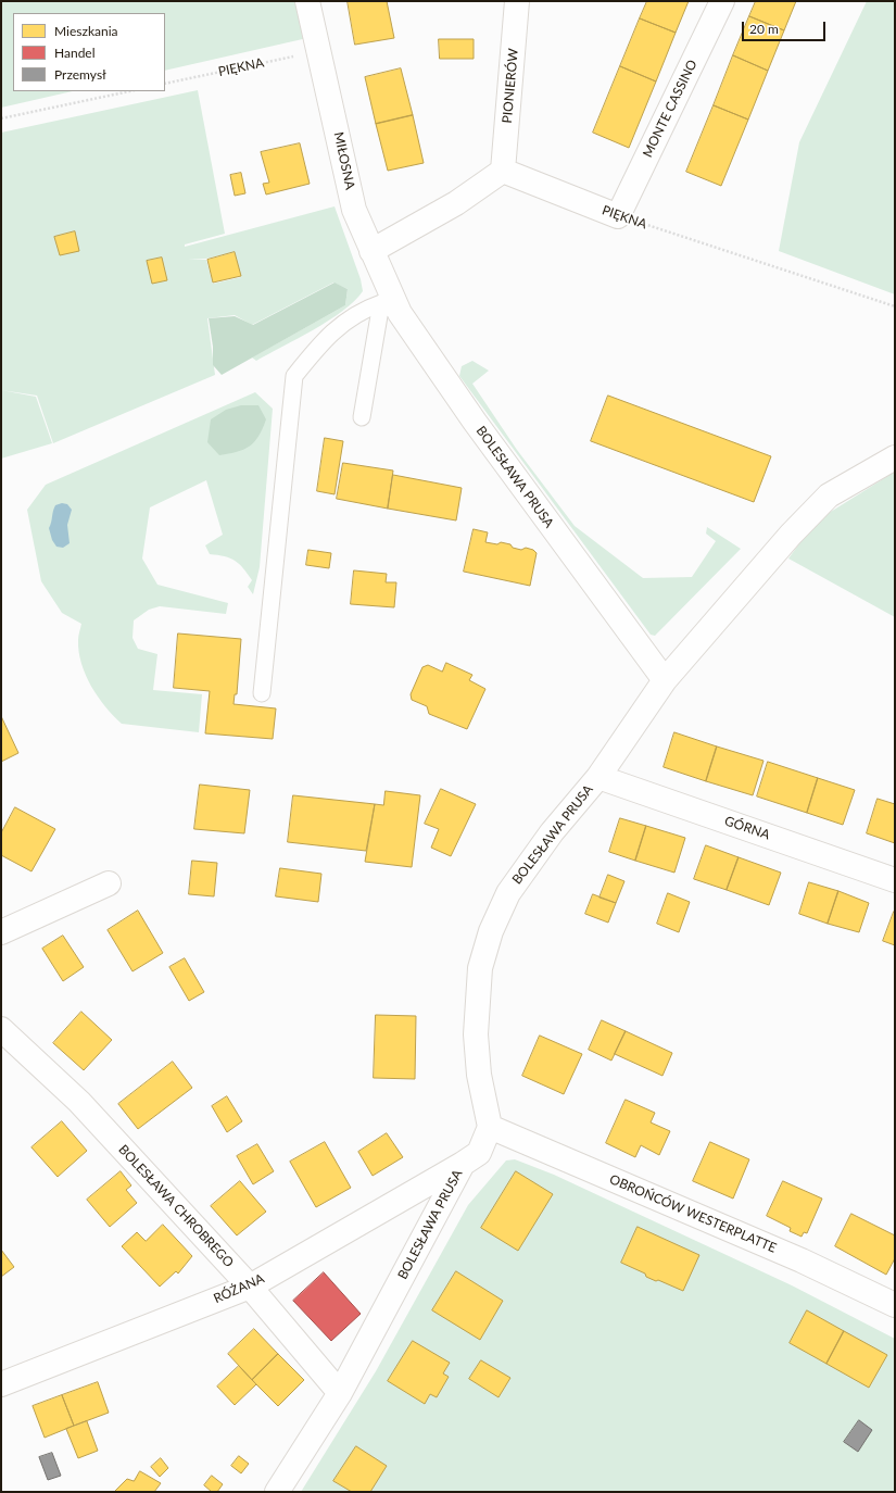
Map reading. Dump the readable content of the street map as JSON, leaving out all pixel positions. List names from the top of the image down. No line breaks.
{"streets":{"street":["PIĘKNA","PIONIERÓW","MONTE CASSINO","MIŁOSNA","BOLESŁAWA PRUSA","GÓRNA","BOLESŁAWA CHROBREGO","OBROŃCÓW WESTERPLATTE","RÓŻANA"]},"crossings":[["PIĘKNA","PIONIERÓW"],["PIĘKNA","MONTE CASSINO"],["PIĘKNA","MIŁOSNA"],["MIŁOSNA","BOLESŁAWA PRUSA"],["BOLESŁAWA PRUSA","GÓRNA"],["BOLESŁAWA PRUSA","BOLESŁAWA CHROBREGO"],["BOLESŁAWA PRUSA","OBROŃCÓW WESTERPLATTE"],["BOLESŁAWA PRUSA","RÓŻANA"],["BOLESŁAWA CHROBREGO","RÓŻANA"]],"legend":["Mieszkania","Handel","Przemysł"],"scale_bar":"20 m"}
